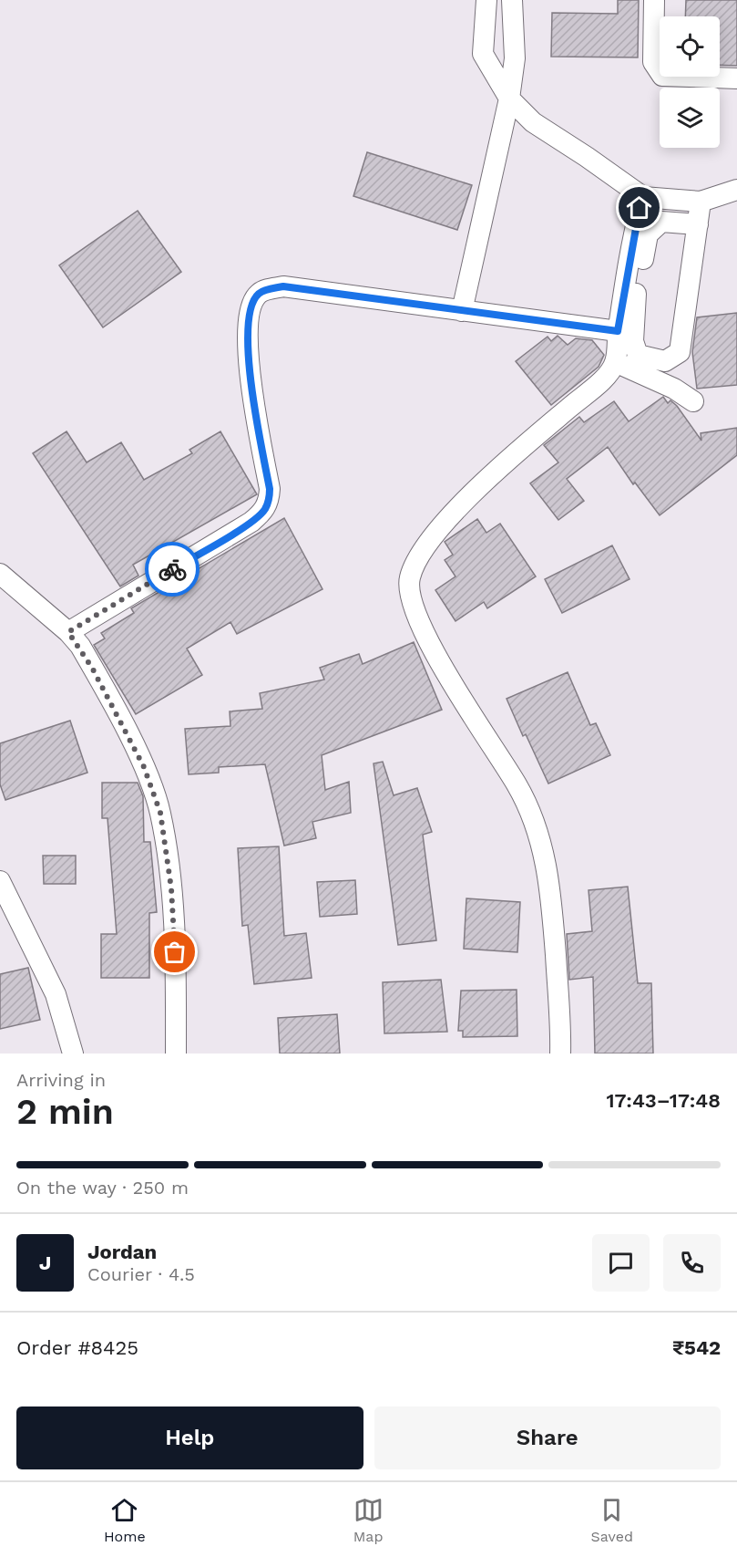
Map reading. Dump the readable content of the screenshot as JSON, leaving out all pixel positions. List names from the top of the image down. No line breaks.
{"page":{"heading":["2 min","Arriving in","17:43–17:48"],"panel":["Jordan","Courier · 4.5","Order #8425","₹542"],"bar":"On the way · 250 m","round":"J","buttons":["Help","Share"],"tabs":["Home","Map","Saved"]}}
